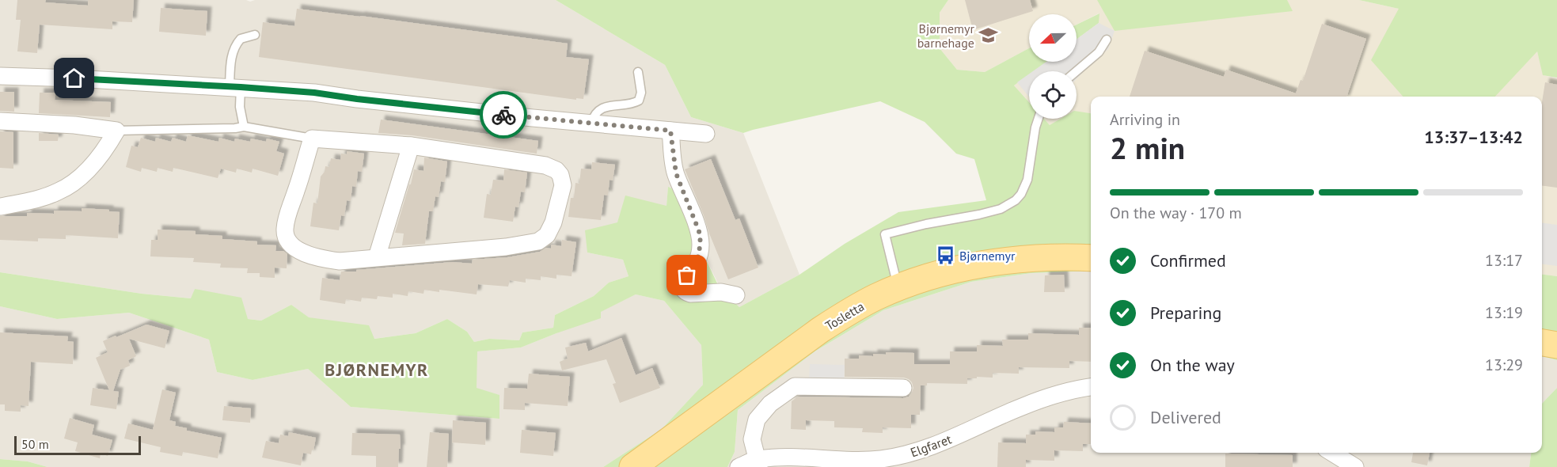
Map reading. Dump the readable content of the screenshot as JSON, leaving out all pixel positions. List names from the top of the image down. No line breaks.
{"streets":{"main road":["Tosletta"],"street":["Elgfaret"]},"districts":["BJØRNEMYR"],"places":{"school or university":["Bjørnemyr barnehage"],"bus stop":["Bjørnemyr"]},"scale_bar":"50 m","north":"left","page":{"heading":["2 min","Arriving in","13:37–13:42"],"bar":"On the way · 170 m","list":[["Confirmed","13:17"],["Preparing","13:19"],["On the way","13:29"],"Delivered"],"scale":"50 m"}}
